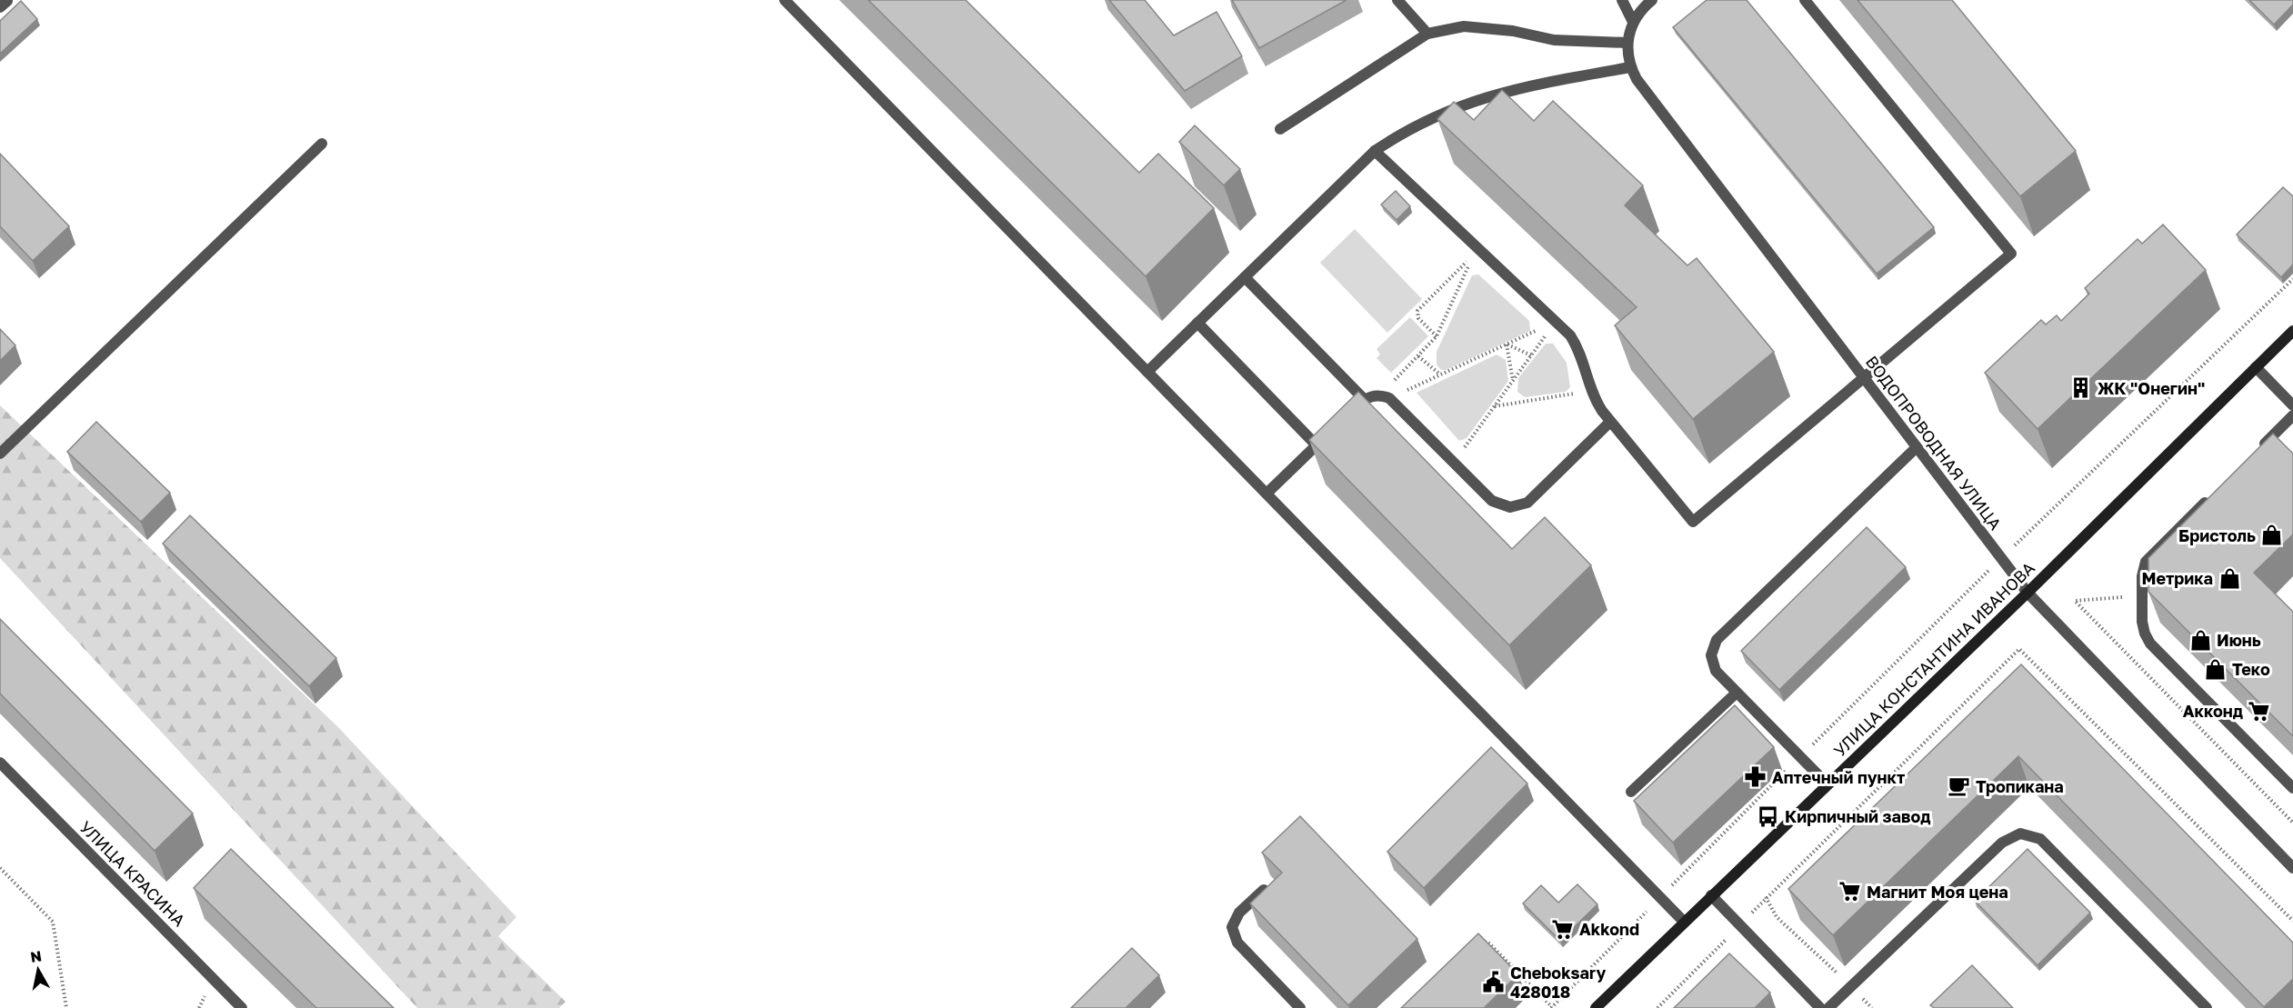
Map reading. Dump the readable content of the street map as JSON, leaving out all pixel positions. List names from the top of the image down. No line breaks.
{"streets":{"street":["ВОДОПРОВОДНАЯ УЛИЦА","УЛИЦА КОНСТАНТИНА ИВАНОВА","УЛИЦА КРАСИНА"]},"crossings":[["ВОДОПРОВОДНАЯ УЛИЦА","УЛИЦА КОНСТАНТИНА ИВАНОВА"]],"places":{"building":["ЖК \"Онегин\""],"shop":["Бристоль","Метрика","Июнь","Теко"],"supermarket":["Акконд","Магнит Моя цена","Akkond"],"pharmacy":["Аптечный пункт"],"cafe":["Тропикана"],"bus stop":["Кирпичный завод"],"public building":["Cheboksary 428018"]},"north":"top"}
